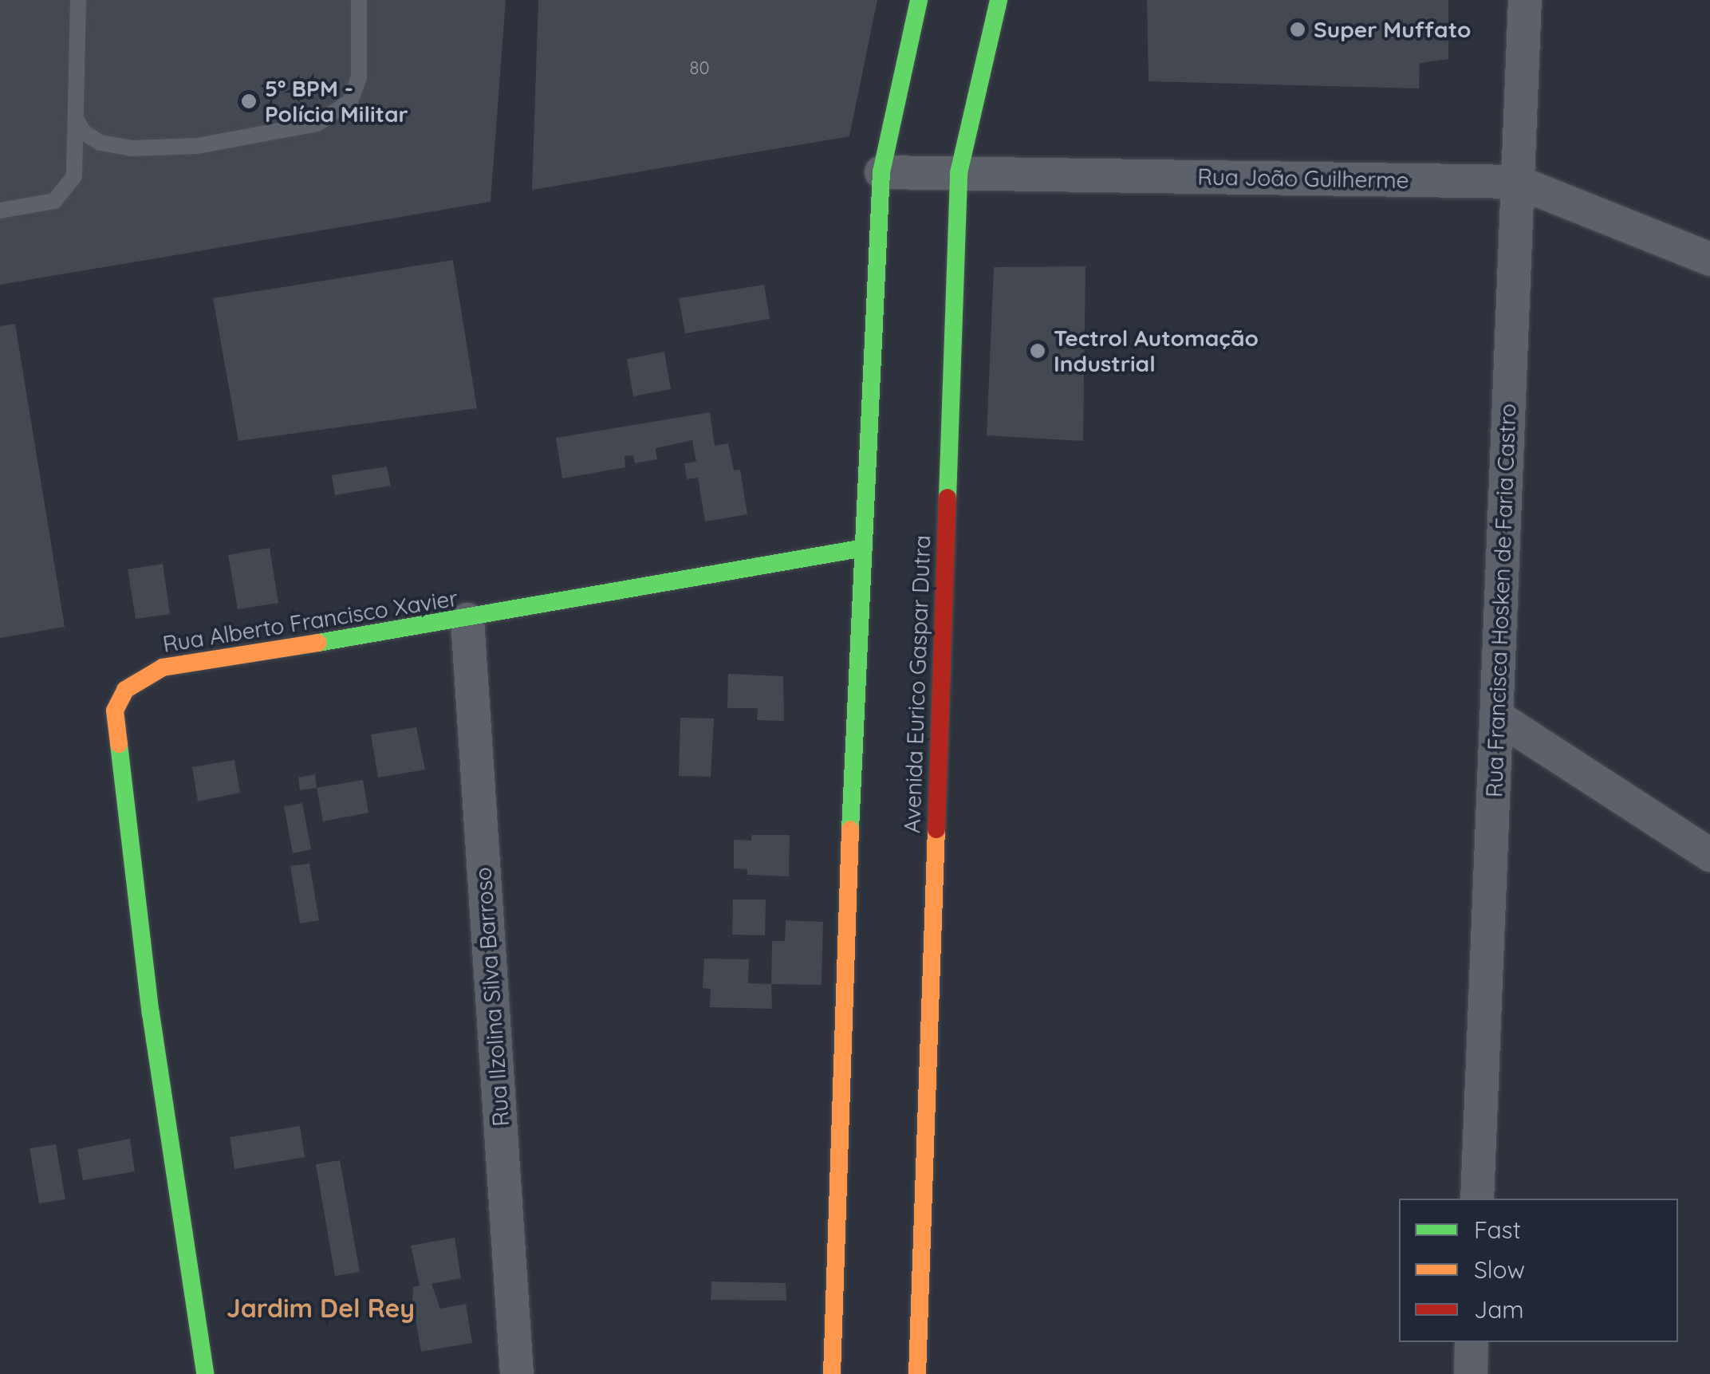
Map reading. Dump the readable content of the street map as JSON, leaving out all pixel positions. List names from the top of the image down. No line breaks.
{"streets":{"street":["Rua João Guilherme","Rua Francisca Hosken de Faria Castro","Rua Alberto Francisco Xavier","Avenida Eurico Gaspar Dutra","Rua Ilzolina Silva Barroso"]},"crossings":[["Rua João Guilherme","Rua Francisca Hosken de Faria Castro"],["Rua João Guilherme","Avenida Eurico Gaspar Dutra"],["Rua Alberto Francisco Xavier","Rua Ilzolina Silva Barroso"]],"districts":["Jardim Del Rey"],"places":["Super Muffato","5º BPM - Polícia Militar","Tectrol Automação Industrial"],"house_numbers":["80"],"legend":["Fast","Slow","Jam"]}
